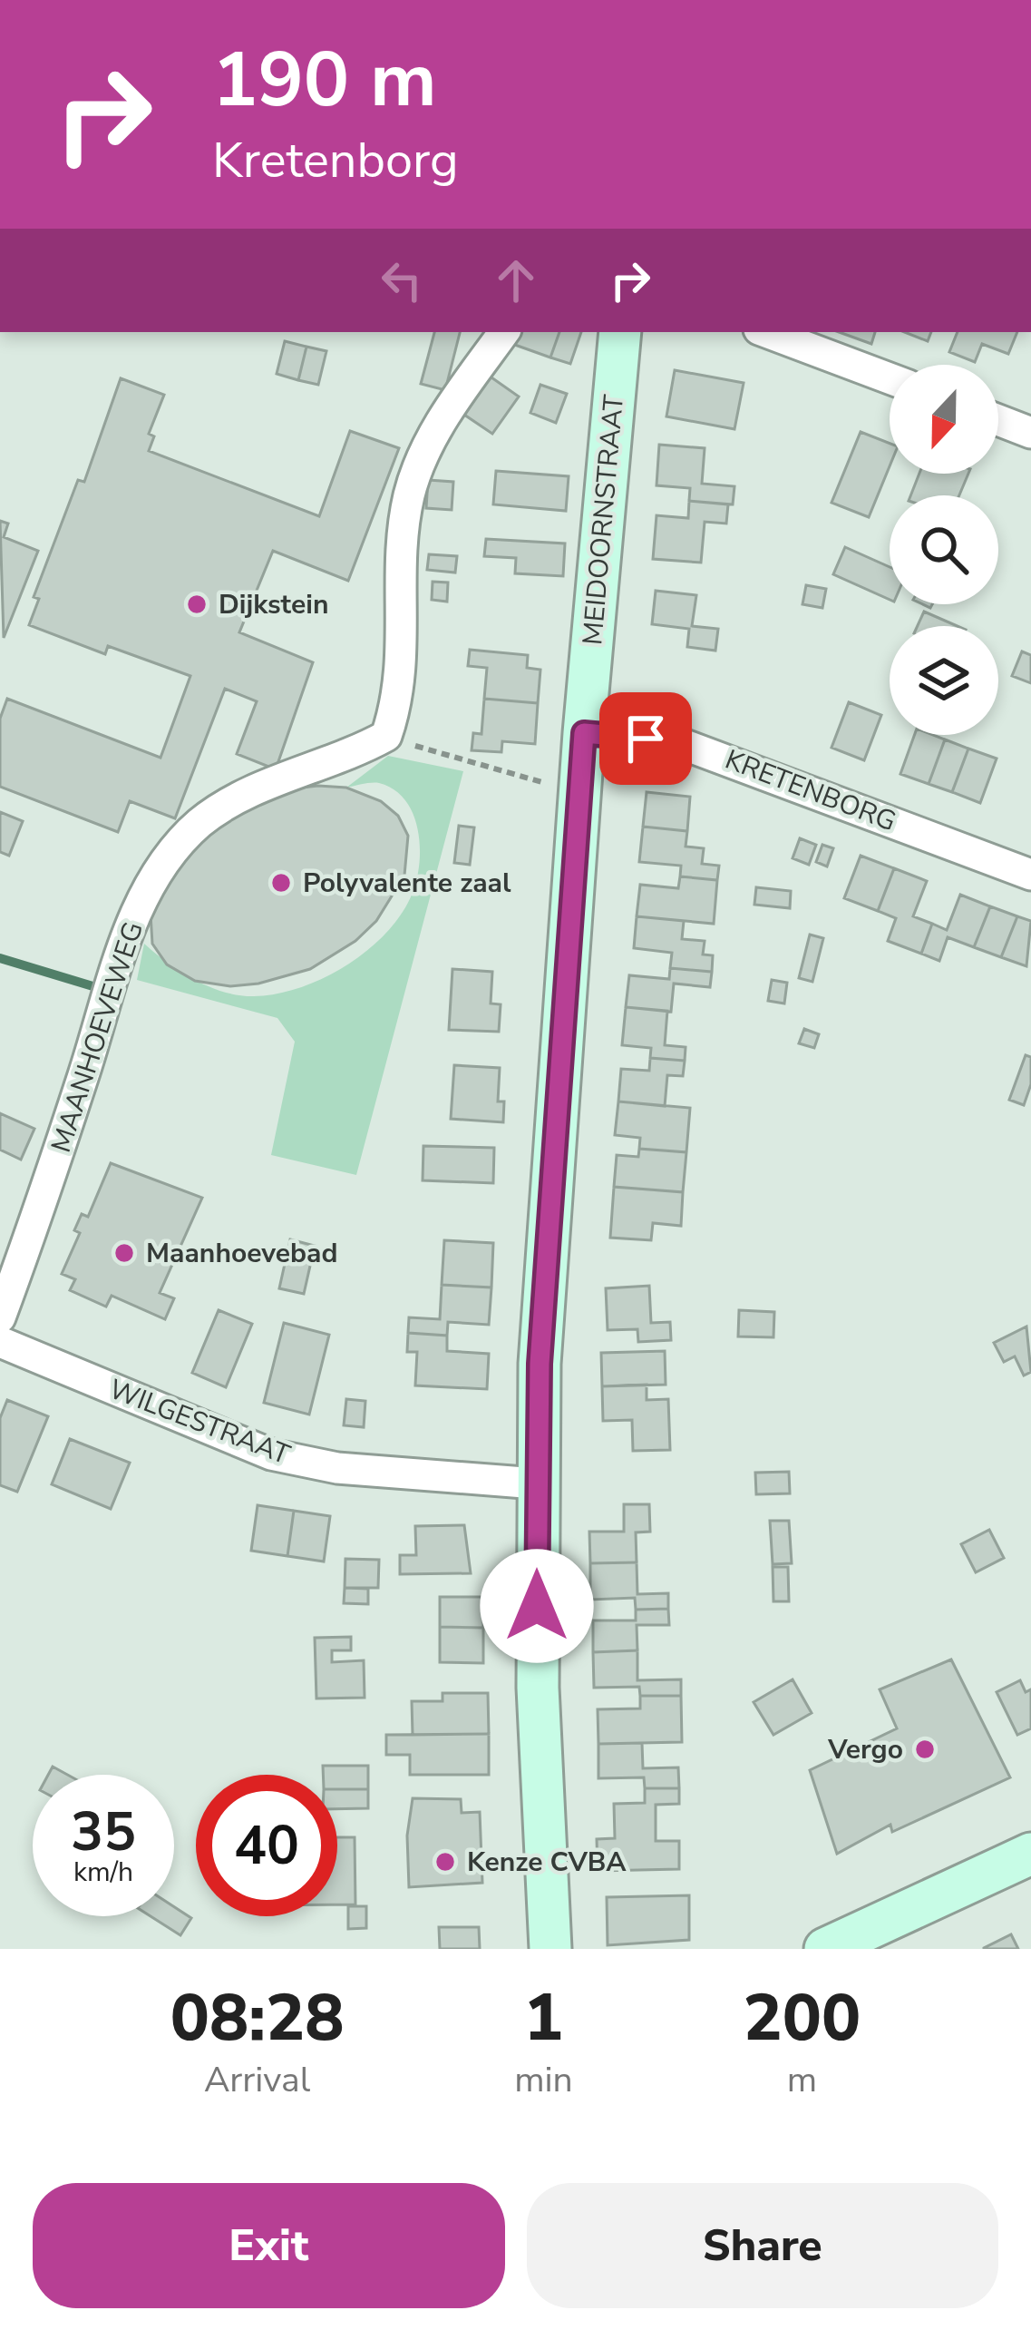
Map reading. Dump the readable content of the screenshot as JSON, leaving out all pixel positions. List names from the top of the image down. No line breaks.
{"streets":{"street":["MEIDOORNSTRAAT","KRETENBORG","MAANHOEVEWEG","WILGESTRAAT"]},"crossings":[["MEIDOORNSTRAAT","KRETENBORG"],["MEIDOORNSTRAAT","WILGESTRAAT"]],"places":["Dijkstein","Polyvalente zaal","Maanhoevebad","Vergo","Kenze CVBA"],"north":"bottom","page":{"turn":["190 m","Kretenborg"],"speed":"35 km/h","limit":"40","eta":["08:28","Arrival","1","min","200","m"],"buttons":["Exit","Share"]}}
